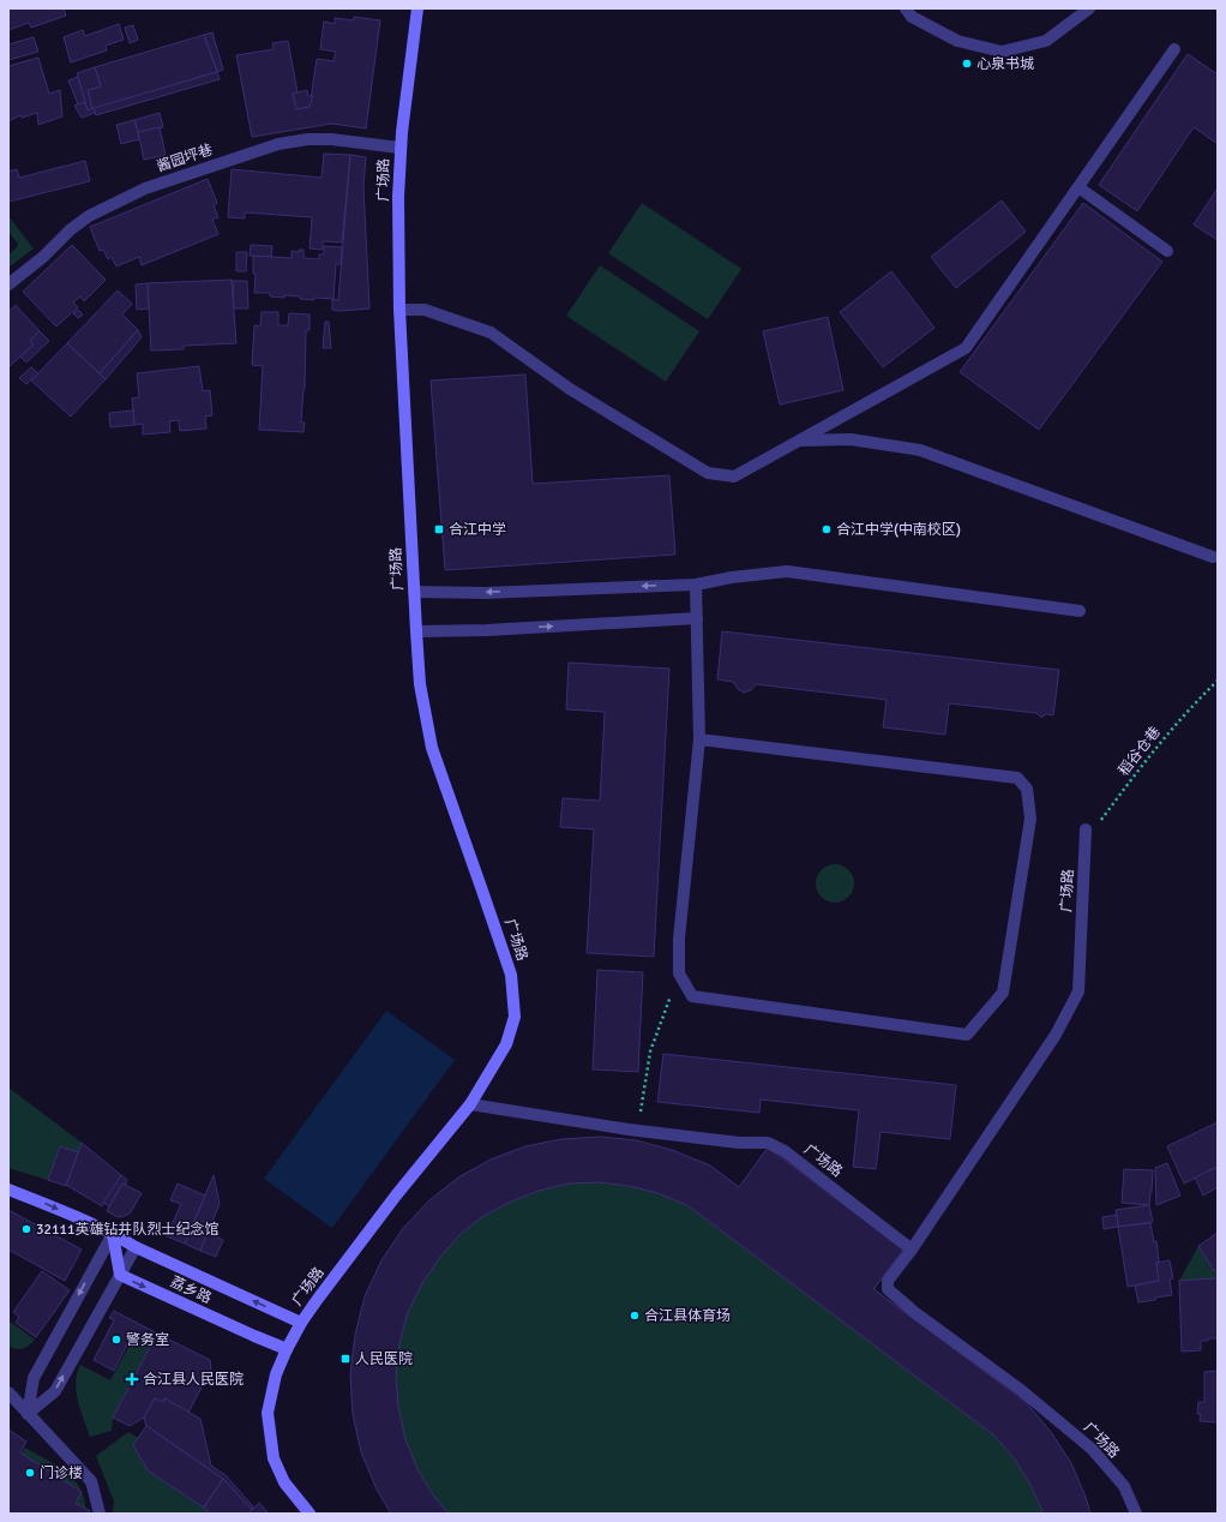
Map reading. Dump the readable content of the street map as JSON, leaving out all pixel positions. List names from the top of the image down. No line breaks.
{"streets":{"main road":["广场路","荔乡路"],"street":["酱园坪巷"],"path":["稻谷仓巷"]},"crossings":[["酱园坪巷","广场路"],["广场路","稻谷仓巷"],["广场路","荔乡路"]],"places":{"other":["心泉书城","合江中学(中南校区)","32111英雄钻井队烈士纪念馆","合江县体育场","警务室","门诊楼"],"transit":["合江中学","人民医院"],"health":["合江县人民医院"]}}
